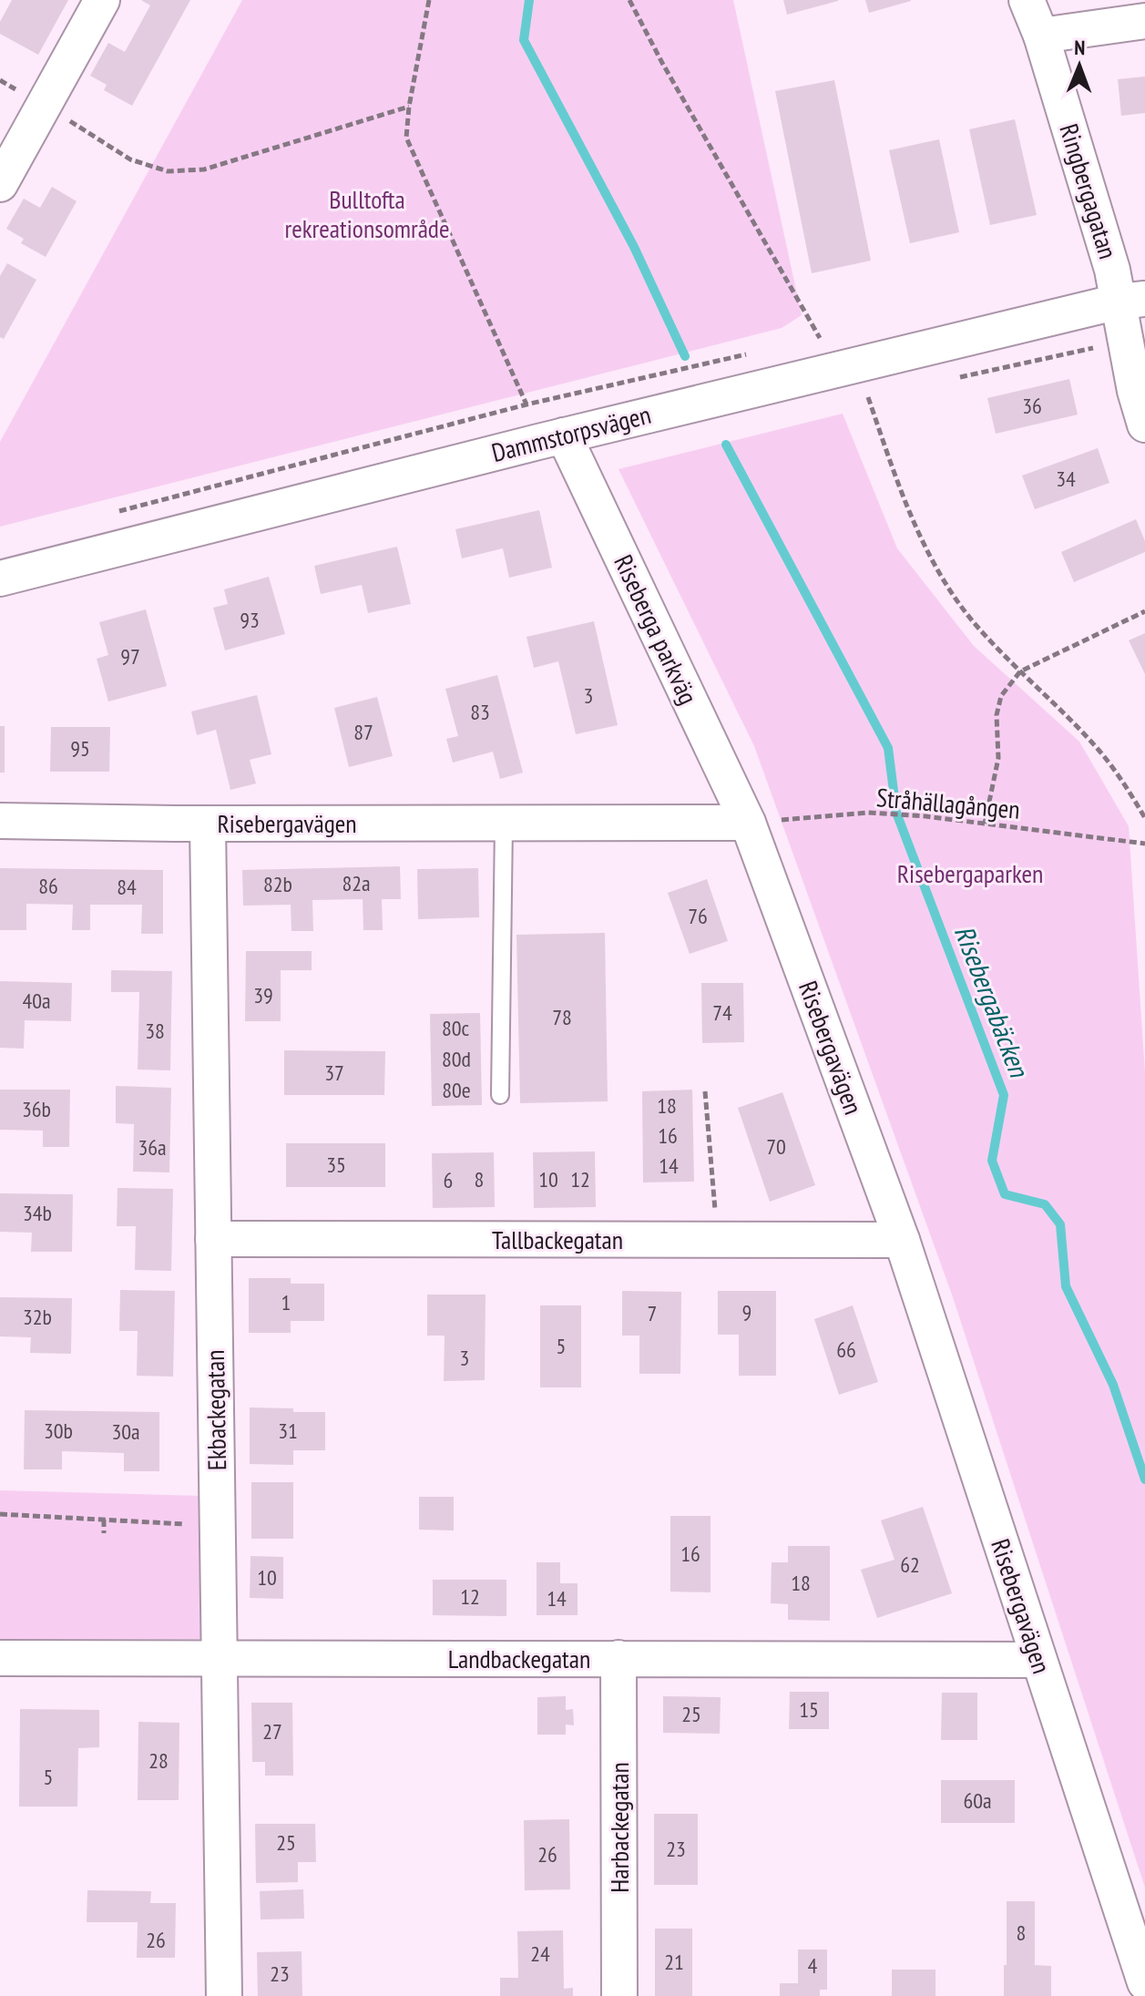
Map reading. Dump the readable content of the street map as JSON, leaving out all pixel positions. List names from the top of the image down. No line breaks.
{"streets":{"street":["Ringbergagatan","Dammstorpsvägen","Riseberga parkväg","Risebergavägen","Tallbackegatan","Ekbackegatan","Landbackegatan","Harbackegatan"],"path":["Stråhällagången"]},"crossings":[["Ringbergagatan","Dammstorpsvägen"],["Dammstorpsvägen","Riseberga parkväg"],["Riseberga parkväg","Stråhällagången"],["Riseberga parkväg","Risebergavägen"],["Stråhällagången","Risebergavägen"],["Risebergavägen","Tallbackegatan"],["Risebergavägen","Ekbackegatan"],["Risebergavägen","Landbackegatan"],["Tallbackegatan","Ekbackegatan"],["Ekbackegatan","Landbackegatan"],["Landbackegatan","Harbackegatan"]],"water":["Risebergabäcken"],"parks":["Bulltofta rekreationsområde","Risebergaparken"],"house_numbers":["36","34","93","97","3","83","87","95","82a","82b","86","84","76","39","40a","74","78","80c","38","80d","37","80e","18","36b","16","70","36a","35","14","8","10","12","6","34b","1","9","7","32b","5","66","3","30b","31","30a","16","62","10","18","12","14","15","25","27","28","5","60a","25","23","26","8","26","24","21","4","23"],"north":"top"}
